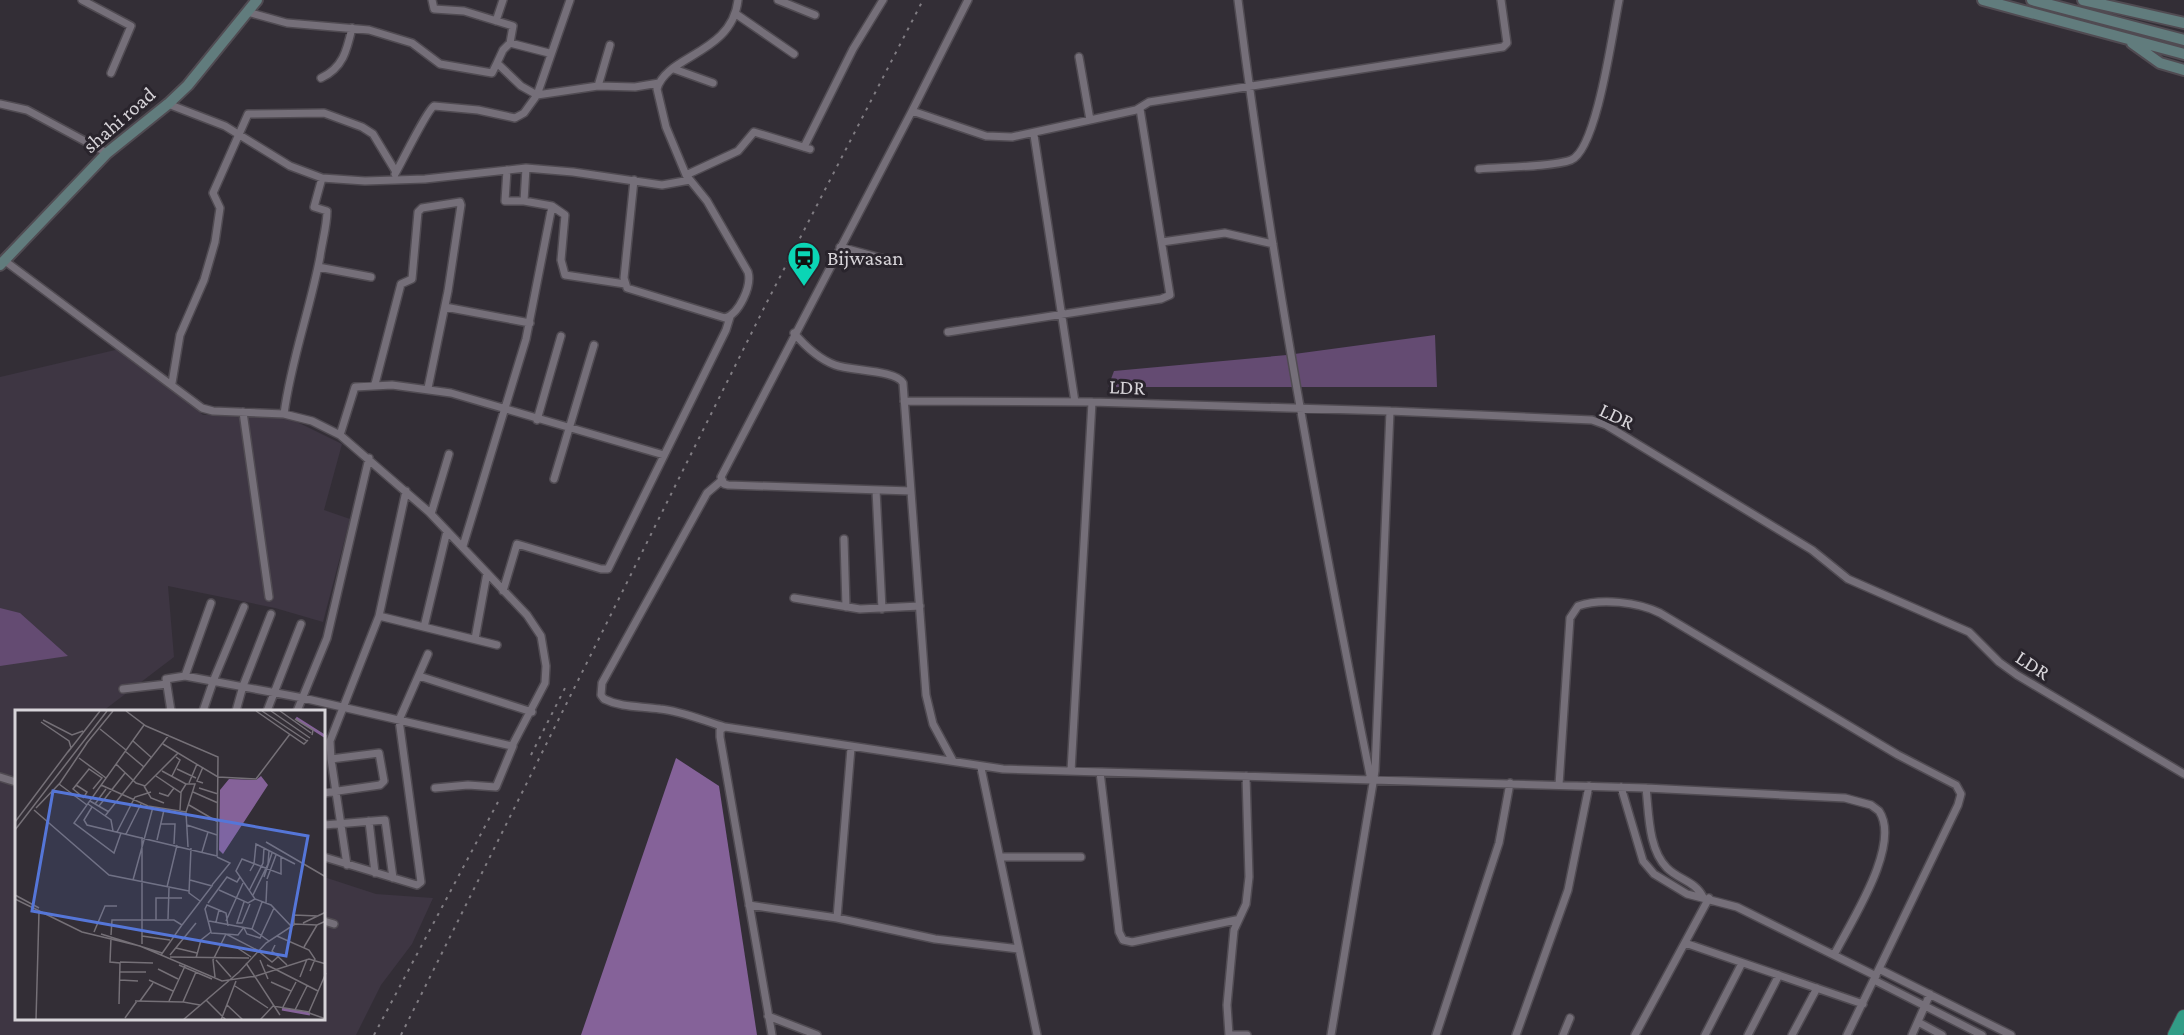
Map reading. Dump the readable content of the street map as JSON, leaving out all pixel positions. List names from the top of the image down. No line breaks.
{"streets":{"main road":["shahi road"],"street":["LDR"]},"places":{"station":["Bijwasan"]}}
